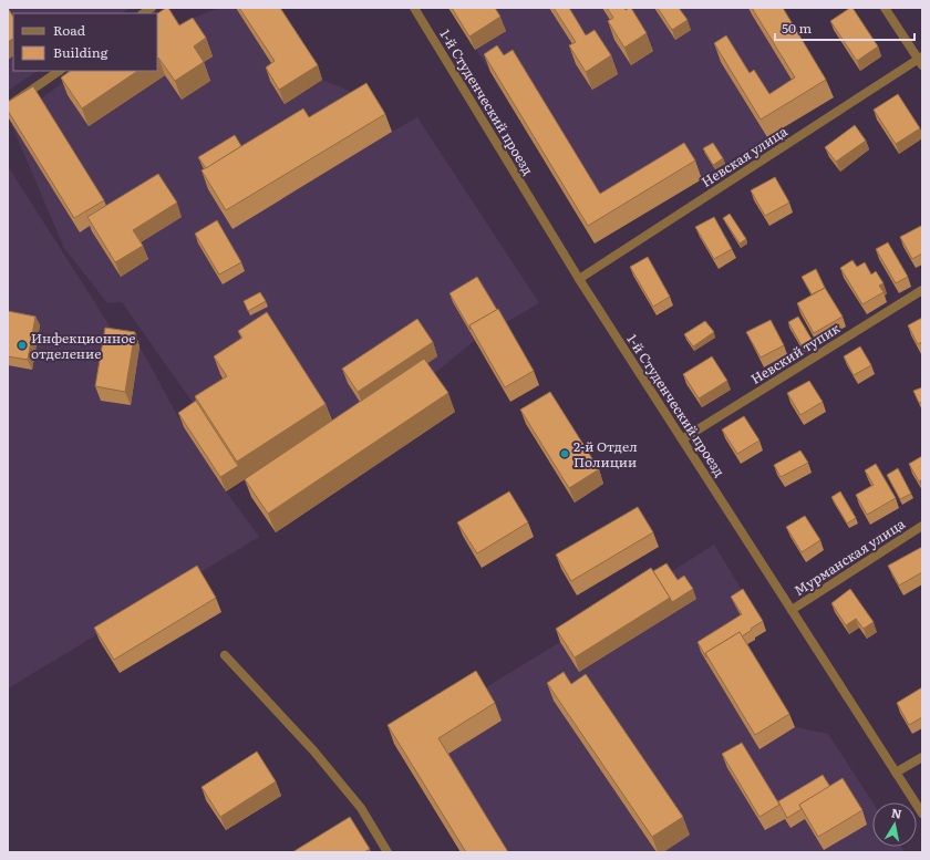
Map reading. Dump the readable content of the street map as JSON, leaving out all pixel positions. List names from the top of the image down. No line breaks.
{"streets":{"street":["1-й Студенческий проезд","Невская улица","Невский тупик","Мурманская улица"]},"crossings":[["1-й Студенческий проезд","Невская улица"],["1-й Студенческий проезд","Невский тупик"],["1-й Студенческий проезд","Мурманская улица"]],"places":["Инфекционное отделение","2-й Отдел Полиции"],"legend":["Road","Building"],"scale_bar":"50 m","north":"top"}
